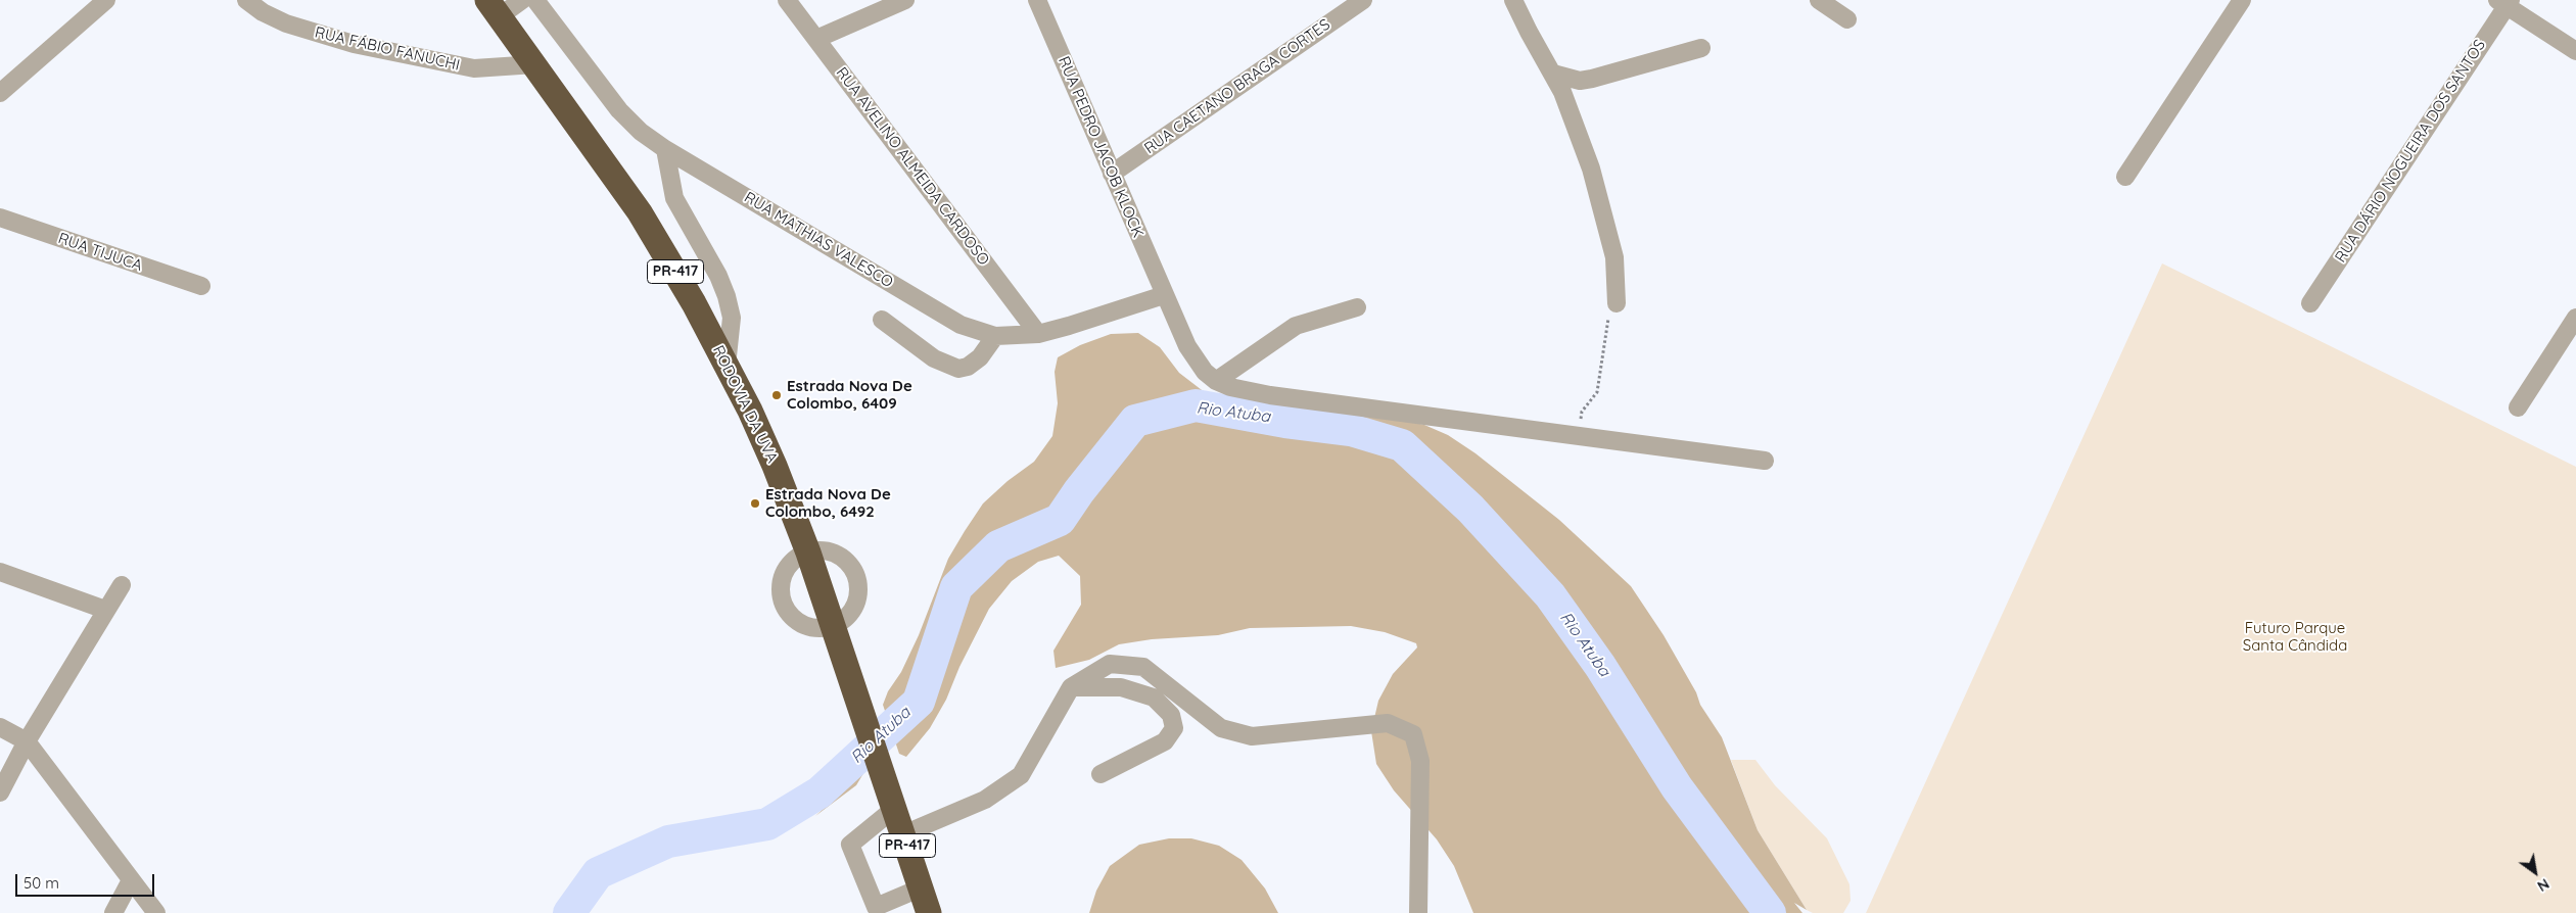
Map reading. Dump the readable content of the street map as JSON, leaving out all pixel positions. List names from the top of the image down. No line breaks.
{"streets":{"highway":["PR-417","RODOVIA DA UVA"],"street":["RUA FÁBIO FANUCHI","RUA CAETANO BRAGA CORTES","RUA PEDRO JACOB KLOCK","RUA DÁRIO NOGUEIRA DOS SANTOS","RUA AVELINO ALMEIDA CARDOSO","RUA MATHIAS VALESCO","RUA TIJUCA"]},"crossings":[["RUA FÁBIO FANUCHI","RODOVIA DA UVA"],["RUA CAETANO BRAGA CORTES","RUA PEDRO JACOB KLOCK"],["RUA PEDRO JACOB KLOCK","RUA MATHIAS VALESCO"],["RUA AVELINO ALMEIDA CARDOSO","RUA MATHIAS VALESCO"]],"water":["Rio Atuba"],"parks":["Futuro Parque Santa Cândida"],"places":["Estrada Nova De Colombo, 6409","Estrada Nova De Colombo, 6492"],"scale_bar":"50 m","north":"bottom right"}
